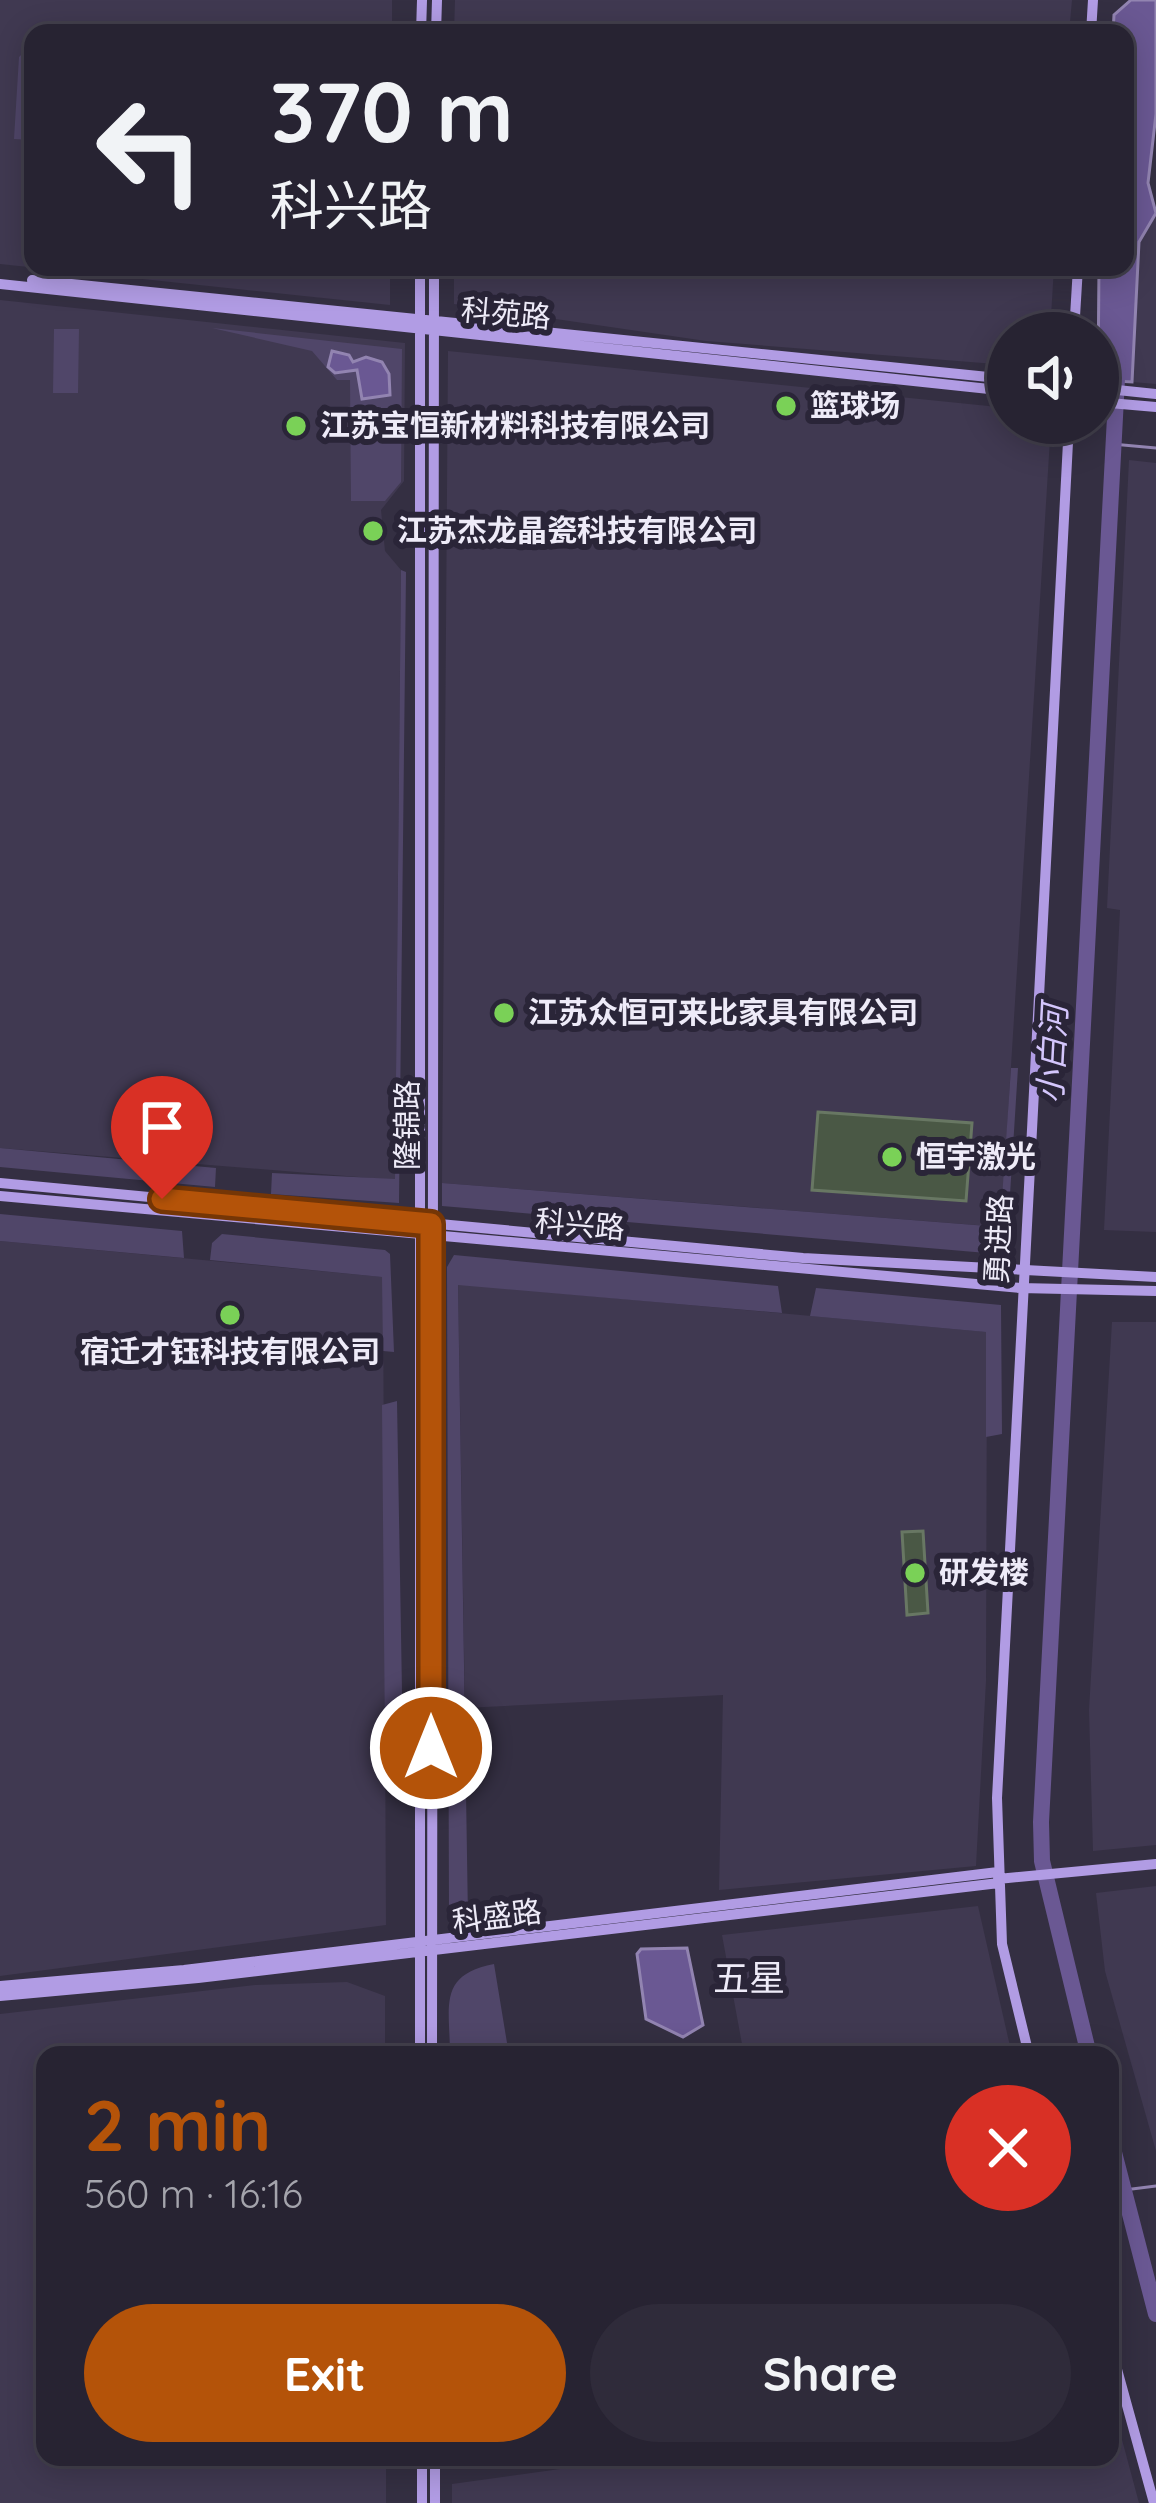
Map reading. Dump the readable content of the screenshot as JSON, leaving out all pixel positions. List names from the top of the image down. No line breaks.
{"streets":{"street":["科苑路","隆锦路","科兴路","勇进路","科盛路"]},"crossings":[["科苑路","隆锦路"],["隆锦路","科兴路"],["隆锦路","科盛路"],["科兴路","勇进路"],["勇进路","科盛路"]],"districts":["五星"],"water":["小白河"],"places":["篮球场","江苏宝恒新材料科技有限公司","江苏杰龙晶瓷科技有限公司","江苏众恒可来比家具有限公司","恒宇激光","宿迁才钰科技有限公司","研发楼"],"page":{"turn":["370 m","科兴路"],"heading":["2 min","560 m · 16:16"],"buttons":["Exit","Share"]}}
